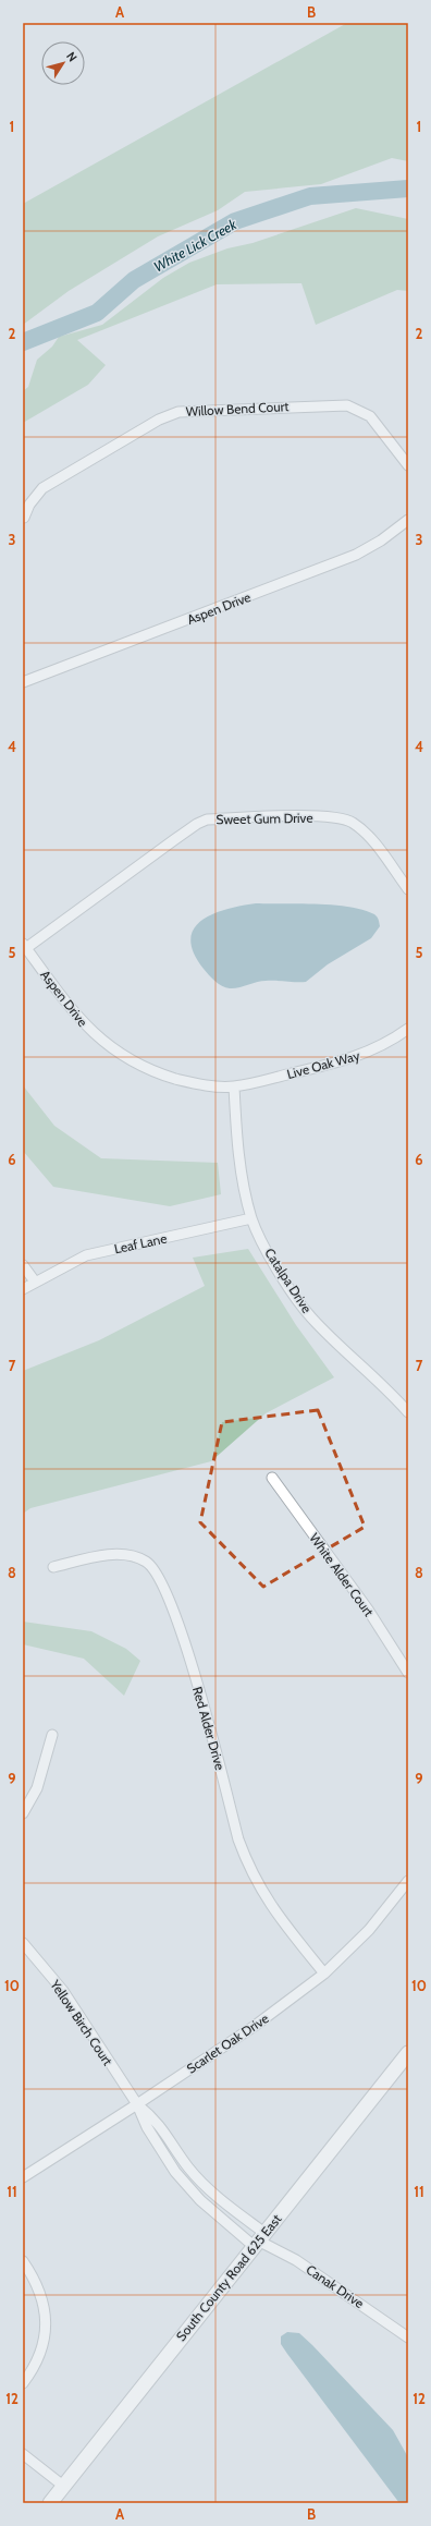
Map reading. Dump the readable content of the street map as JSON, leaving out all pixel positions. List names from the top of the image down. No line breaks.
{"streets":{"street":["Willow Bend Court","Aspen Drive","Sweet Gum Drive","Live Oak Way","Leaf Lane","Catalpa Drive","White Alder Court","Red Alder Drive","Yellow Birch Court","Scarlet Oak Drive","South County Road 625 East","Canak Drive"]},"crossings":[["Aspen Drive","Sweet Gum Drive"],["Aspen Drive","Live Oak Way"],["Aspen Drive","Catalpa Drive"],["Live Oak Way","Catalpa Drive"],["Leaf Lane","Catalpa Drive"],["Red Alder Drive","Scarlet Oak Drive"],["Yellow Birch Court","Scarlet Oak Drive"],["Yellow Birch Court","South County Road 625 East"],["Yellow Birch Court","Canak Drive"],["South County Road 625 East","Canak Drive"]],"water":["White Lick Creek"],"north":"top right","grid":{"columns":["A","B"],"rows":["1","2","3","4","5","6","7","8","9","10","11","12"]}}
